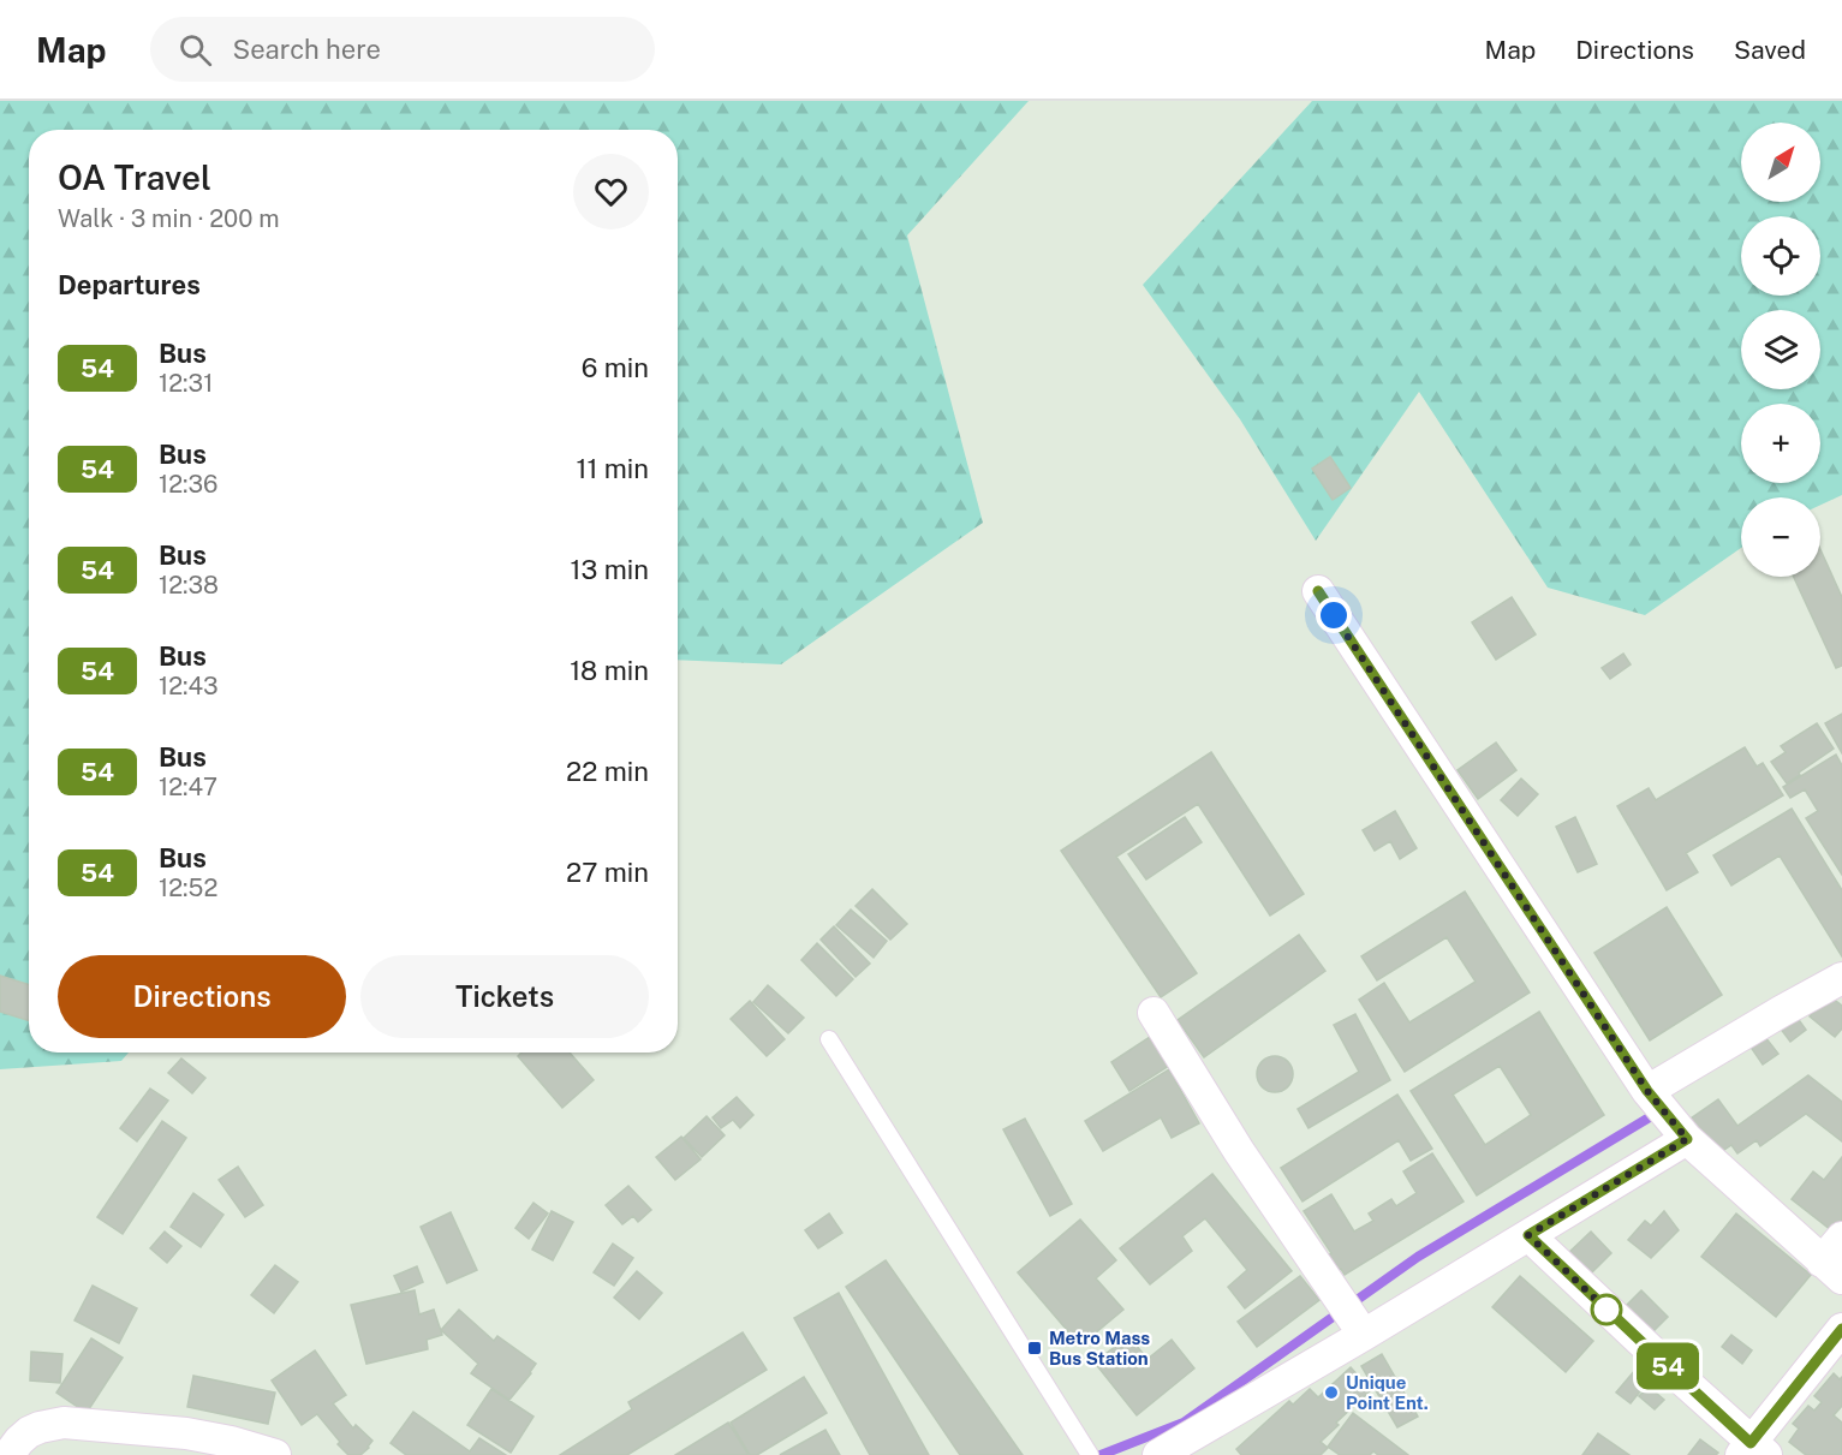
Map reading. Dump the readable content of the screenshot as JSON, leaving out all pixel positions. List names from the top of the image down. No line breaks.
{"places":{"transit":["Metro Mass Bus Station"],"other":["Unique Point Ent."]},"lines":["bus line 54"],"north":"top right","page":{"header":"Map","search":"Search here","nav":["Map","Directions","Saved"],"on_map":"54","map_buttons":["+","−"],"heading":[["OA Travel","Walk · 3 min · 200 m"],"Departures"],"list":[{"mark":"54","name":"Bus","note":"12:31","value":"6 min"},{"mark":"54","name":"Bus","note":"12:36","value":"11 min"},{"mark":"54","name":"Bus","note":"12:38","value":"13 min"},{"mark":"54","name":"Bus","note":"12:43","value":"18 min"},{"mark":"54","name":"Bus","note":"12:47","value":"22 min"},{"mark":"54","name":"Bus","note":"12:52","value":"27 min"}],"buttons":["Directions","Tickets"]}}
